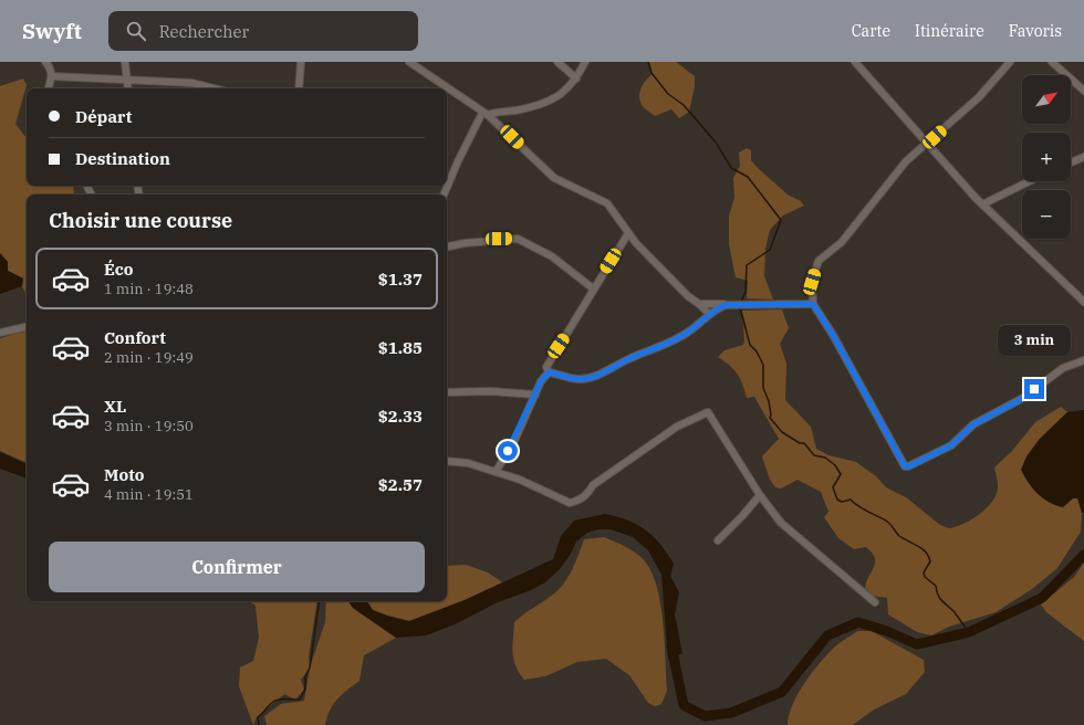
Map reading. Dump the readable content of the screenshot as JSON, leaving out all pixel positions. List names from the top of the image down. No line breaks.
{"north":"top right","page":{"header":"Swyft","search":"Rechercher","nav":["Carte","Itinéraire","Favoris"],"map_buttons":["+","−"],"banner":["Départ","Destination"],"heading":"Choisir une course","list":[{"name":"Éco","note":"1 min · 19:48","value":"$1.37"},{"name":"Confort","note":"2 min · 19:49","value":"$1.85"},{"name":"XL","note":"3 min · 19:50","value":"$2.33"},{"name":"Moto","note":"4 min · 19:51","value":"$2.57"}],"bubble":"3 min","buttons":"Confirmer"}}
